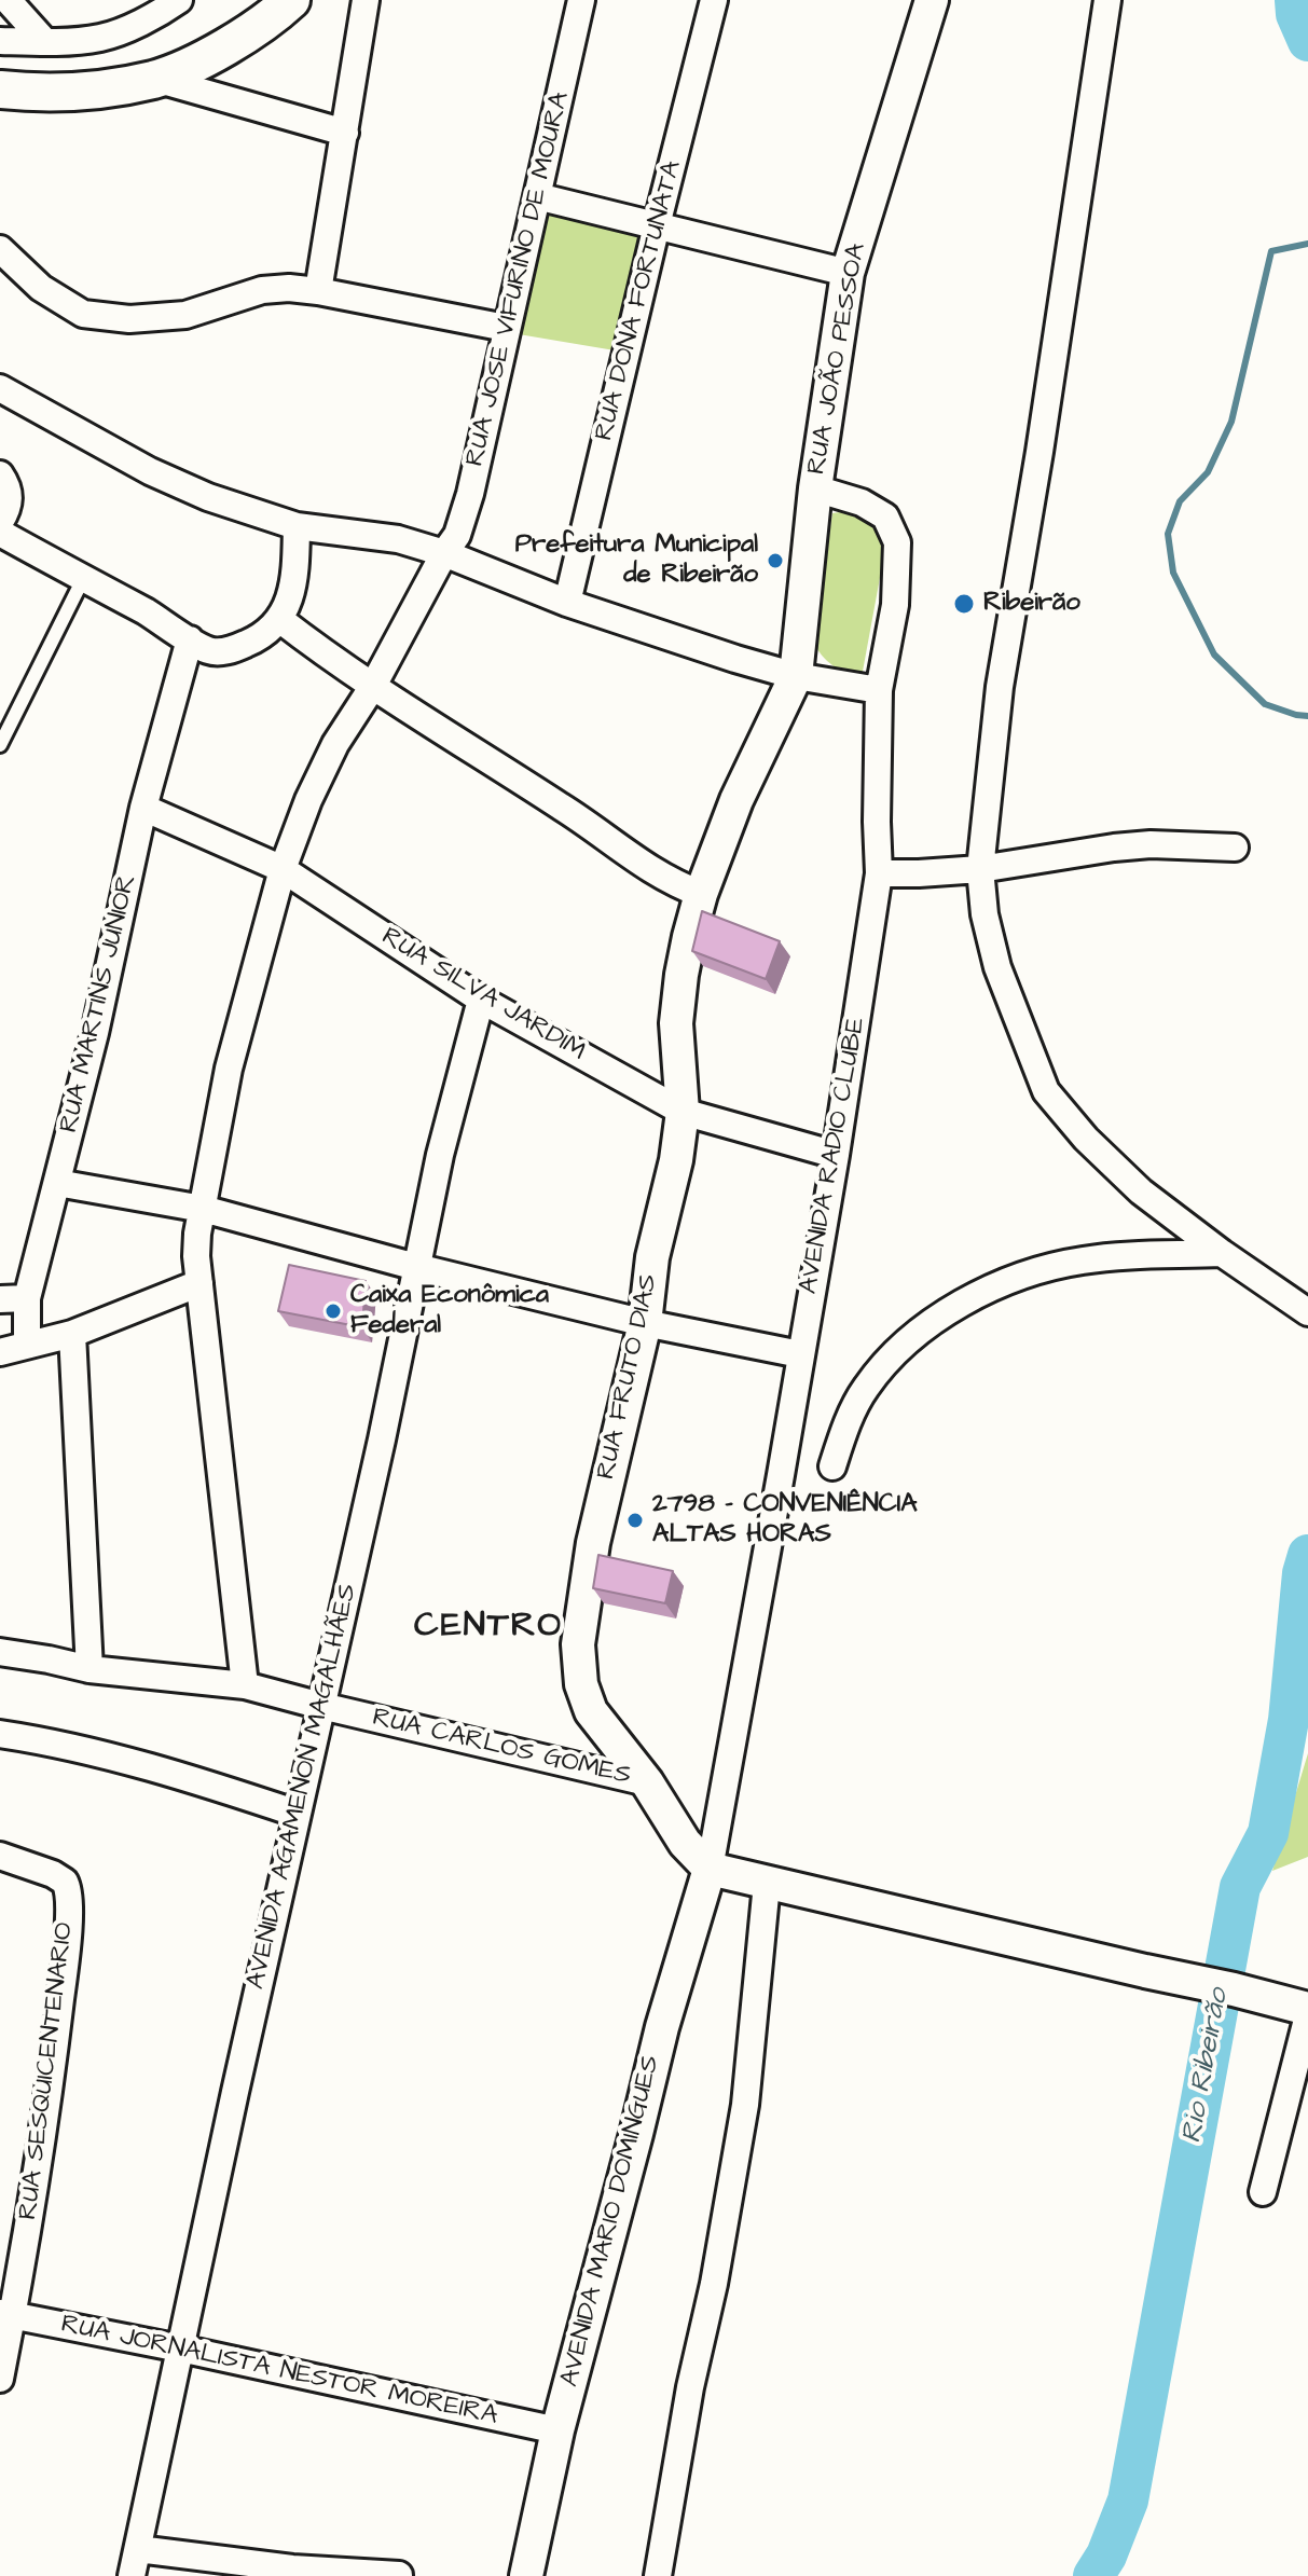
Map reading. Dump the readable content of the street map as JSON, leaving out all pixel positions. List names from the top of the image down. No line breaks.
{"streets":{"street":["RUA JOSE VIFURINO DE MOURA","RUA DONA FORTUNATA","RUA JOÃO PESSOA","RUA SILVA JARDIM","RUA MARTINS JUNIOR","AVENIDA RADIO CLUBE","RUA FRUTO DIAS","RUA CARLOS GOMES","AVENIDA AGAMENON MAGALHÃES","RUA SESQUICENTENARIO","AVENIDA MARIO DOMINGUES","RUA JORNALISTA NESTOR MOREIRA"]},"crossings":[["RUA JOSE VIFURINO DE MOURA","RUA SILVA JARDIM"],["RUA JOSE VIFURINO DE MOURA","RUA CARLOS GOMES"],["RUA JOÃO PESSOA","AVENIDA RADIO CLUBE"],["RUA JOÃO PESSOA","RUA FRUTO DIAS"],["RUA SILVA JARDIM","RUA MARTINS JUNIOR"],["RUA SILVA JARDIM","AVENIDA RADIO CLUBE"],["RUA SILVA JARDIM","RUA FRUTO DIAS"],["RUA SILVA JARDIM","AVENIDA AGAMENON MAGALHÃES"],["AVENIDA RADIO CLUBE","RUA FRUTO DIAS"],["AVENIDA RADIO CLUBE","AVENIDA MARIO DOMINGUES"],["RUA FRUTO DIAS","RUA CARLOS GOMES"],["RUA FRUTO DIAS","AVENIDA MARIO DOMINGUES"],["RUA CARLOS GOMES","AVENIDA AGAMENON MAGALHÃES"],["AVENIDA AGAMENON MAGALHÃES","RUA JORNALISTA NESTOR MOREIRA"],["RUA SESQUICENTENARIO","RUA JORNALISTA NESTOR MOREIRA"],["AVENIDA MARIO DOMINGUES","RUA JORNALISTA NESTOR MOREIRA"]],"districts":["CENTRO"],"water":["Rio Ribeirão"],"places":["Prefeitura Municipal de Ribeirão","Ribeirão","Caixa Econômica Federal","2798 - CONVENIÊNCIA ALTAS HORAS"]}
